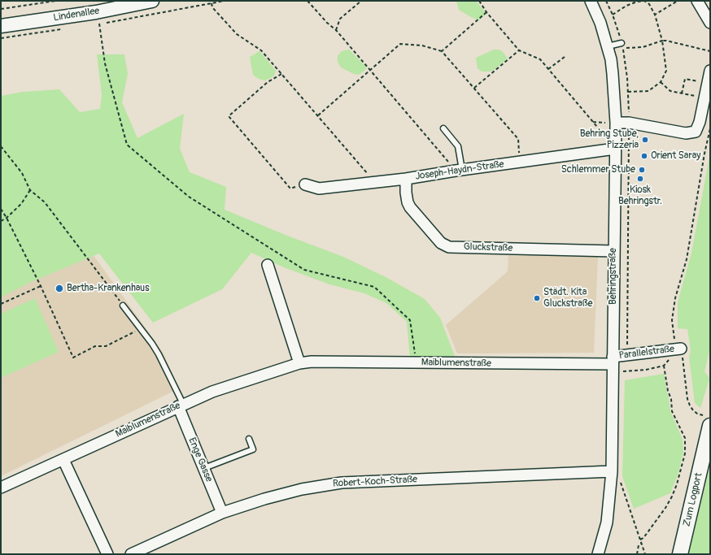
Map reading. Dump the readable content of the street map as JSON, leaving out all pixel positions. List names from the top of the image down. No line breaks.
{"streets":{"main road":["Zum Logport"],"street":["Lindenallee","Joseph-Haydn-Straße","Gluckstraße","Behringstraße","Parallelstraße","Maiblumenstraße","Enge Gasse","Robert-Koch-Straße"]},"crossings":[["Joseph-Haydn-Straße","Gluckstraße"],["Joseph-Haydn-Straße","Behringstraße"],["Gluckstraße","Behringstraße"],["Behringstraße","Parallelstraße"],["Behringstraße","Maiblumenstraße"],["Behringstraße","Robert-Koch-Straße"],["Parallelstraße","Maiblumenstraße"],["Maiblumenstraße","Enge Gasse"],["Enge Gasse","Robert-Koch-Straße"]],"places":["Behring Stube, Pizzeria","Orient Saray","Schlemmer Stube","Kiosk Behringstr.","Bertha-Krankenhaus","Städt. Kita Gluckstraße"]}
